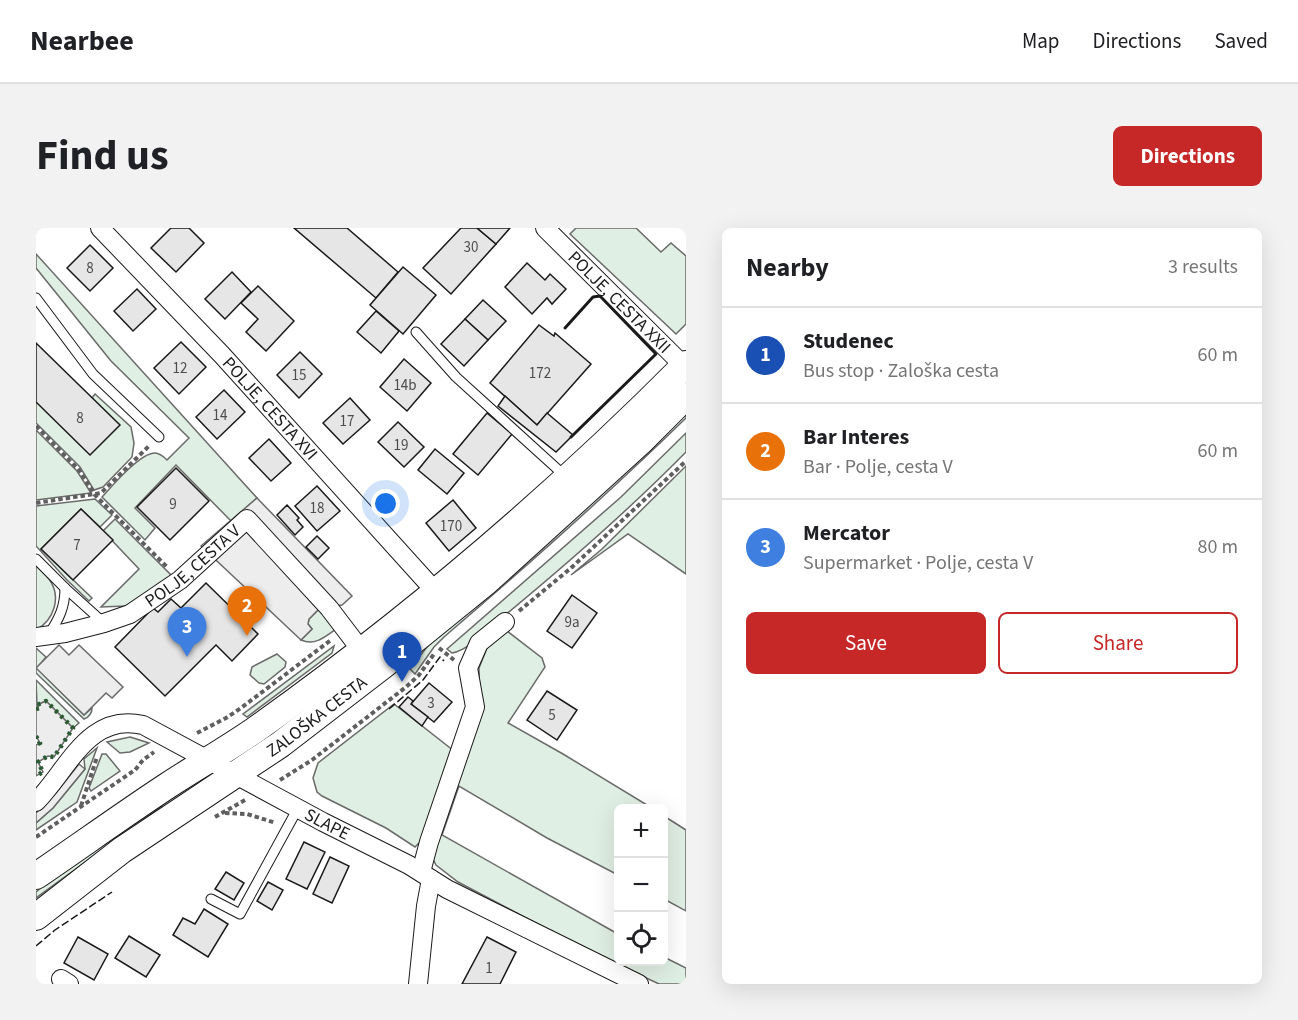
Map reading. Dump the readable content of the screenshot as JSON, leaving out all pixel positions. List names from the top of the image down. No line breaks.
{"streets":{"main road":["ZALOŠKA CESTA"],"street":["POLJE, CESTA XXII","POLJE, CESTA XVI","POLJE, CESTA V","SLAPE"]},"crossings":[["POLJE, CESTA XXII","ZALOŠKA CESTA"],["POLJE, CESTA XVI","ZALOŠKA CESTA"],["POLJE, CESTA V","ZALOŠKA CESTA"],["ZALOŠKA CESTA","SLAPE"]],"house_numbers":["30","8","12","172","15","14b","14","8","17","19","9","18","170","7","9a","3","5","1"],"page":{"header":"Nearbee","nav":["Map","Directions","Saved"],"title":"Find us","buttons":["Directions",["Save","Share"]],"heading":["Nearby","3 results"],"list":[{"mark":"1","name":"Studenec","note":"Bus stop · Zaloška cesta","value":"60 m"},{"mark":"2","name":"Bar Interes","note":"Bar · Polje, cesta V","value":"60 m"},{"mark":"3","name":"Mercator","note":"Supermarket · Polje, cesta V","value":"80 m"}],"pins":["2","3","1"],"map_buttons":["+","−"]}}
